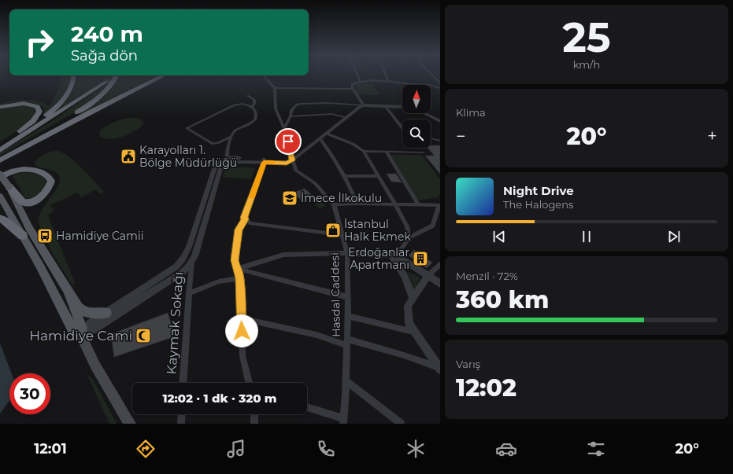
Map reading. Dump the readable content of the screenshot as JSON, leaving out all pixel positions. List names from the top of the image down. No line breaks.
{"streets":{"street":["Hasdal Caddesi","Kaymak Sokağı"]},"places":{"public building":["Karayolları 1. Bölge Müdürlüğü"],"school or university":["İmece İlkokulu"],"shop":["İstanbul Halk Ekmek"],"bus stop":["Hamidiye Camii"],"building":["Erdoğanlar Apartmanı"],"mosque":["Hamidiye Cami"]},"north":"top","page":{"tile":[["25","km/h"],"Klima",["Menzil · 72%","360 km"],["Varış","12:02"]],"turn":["240 m","Sağa dön"],"heat":["−","20°","+"],"song":["Night Drive","The Halogens"],"limit":"30","trip":"12:02 · 1 dk · 320 m","tabs":["12:01","20°"]}}
